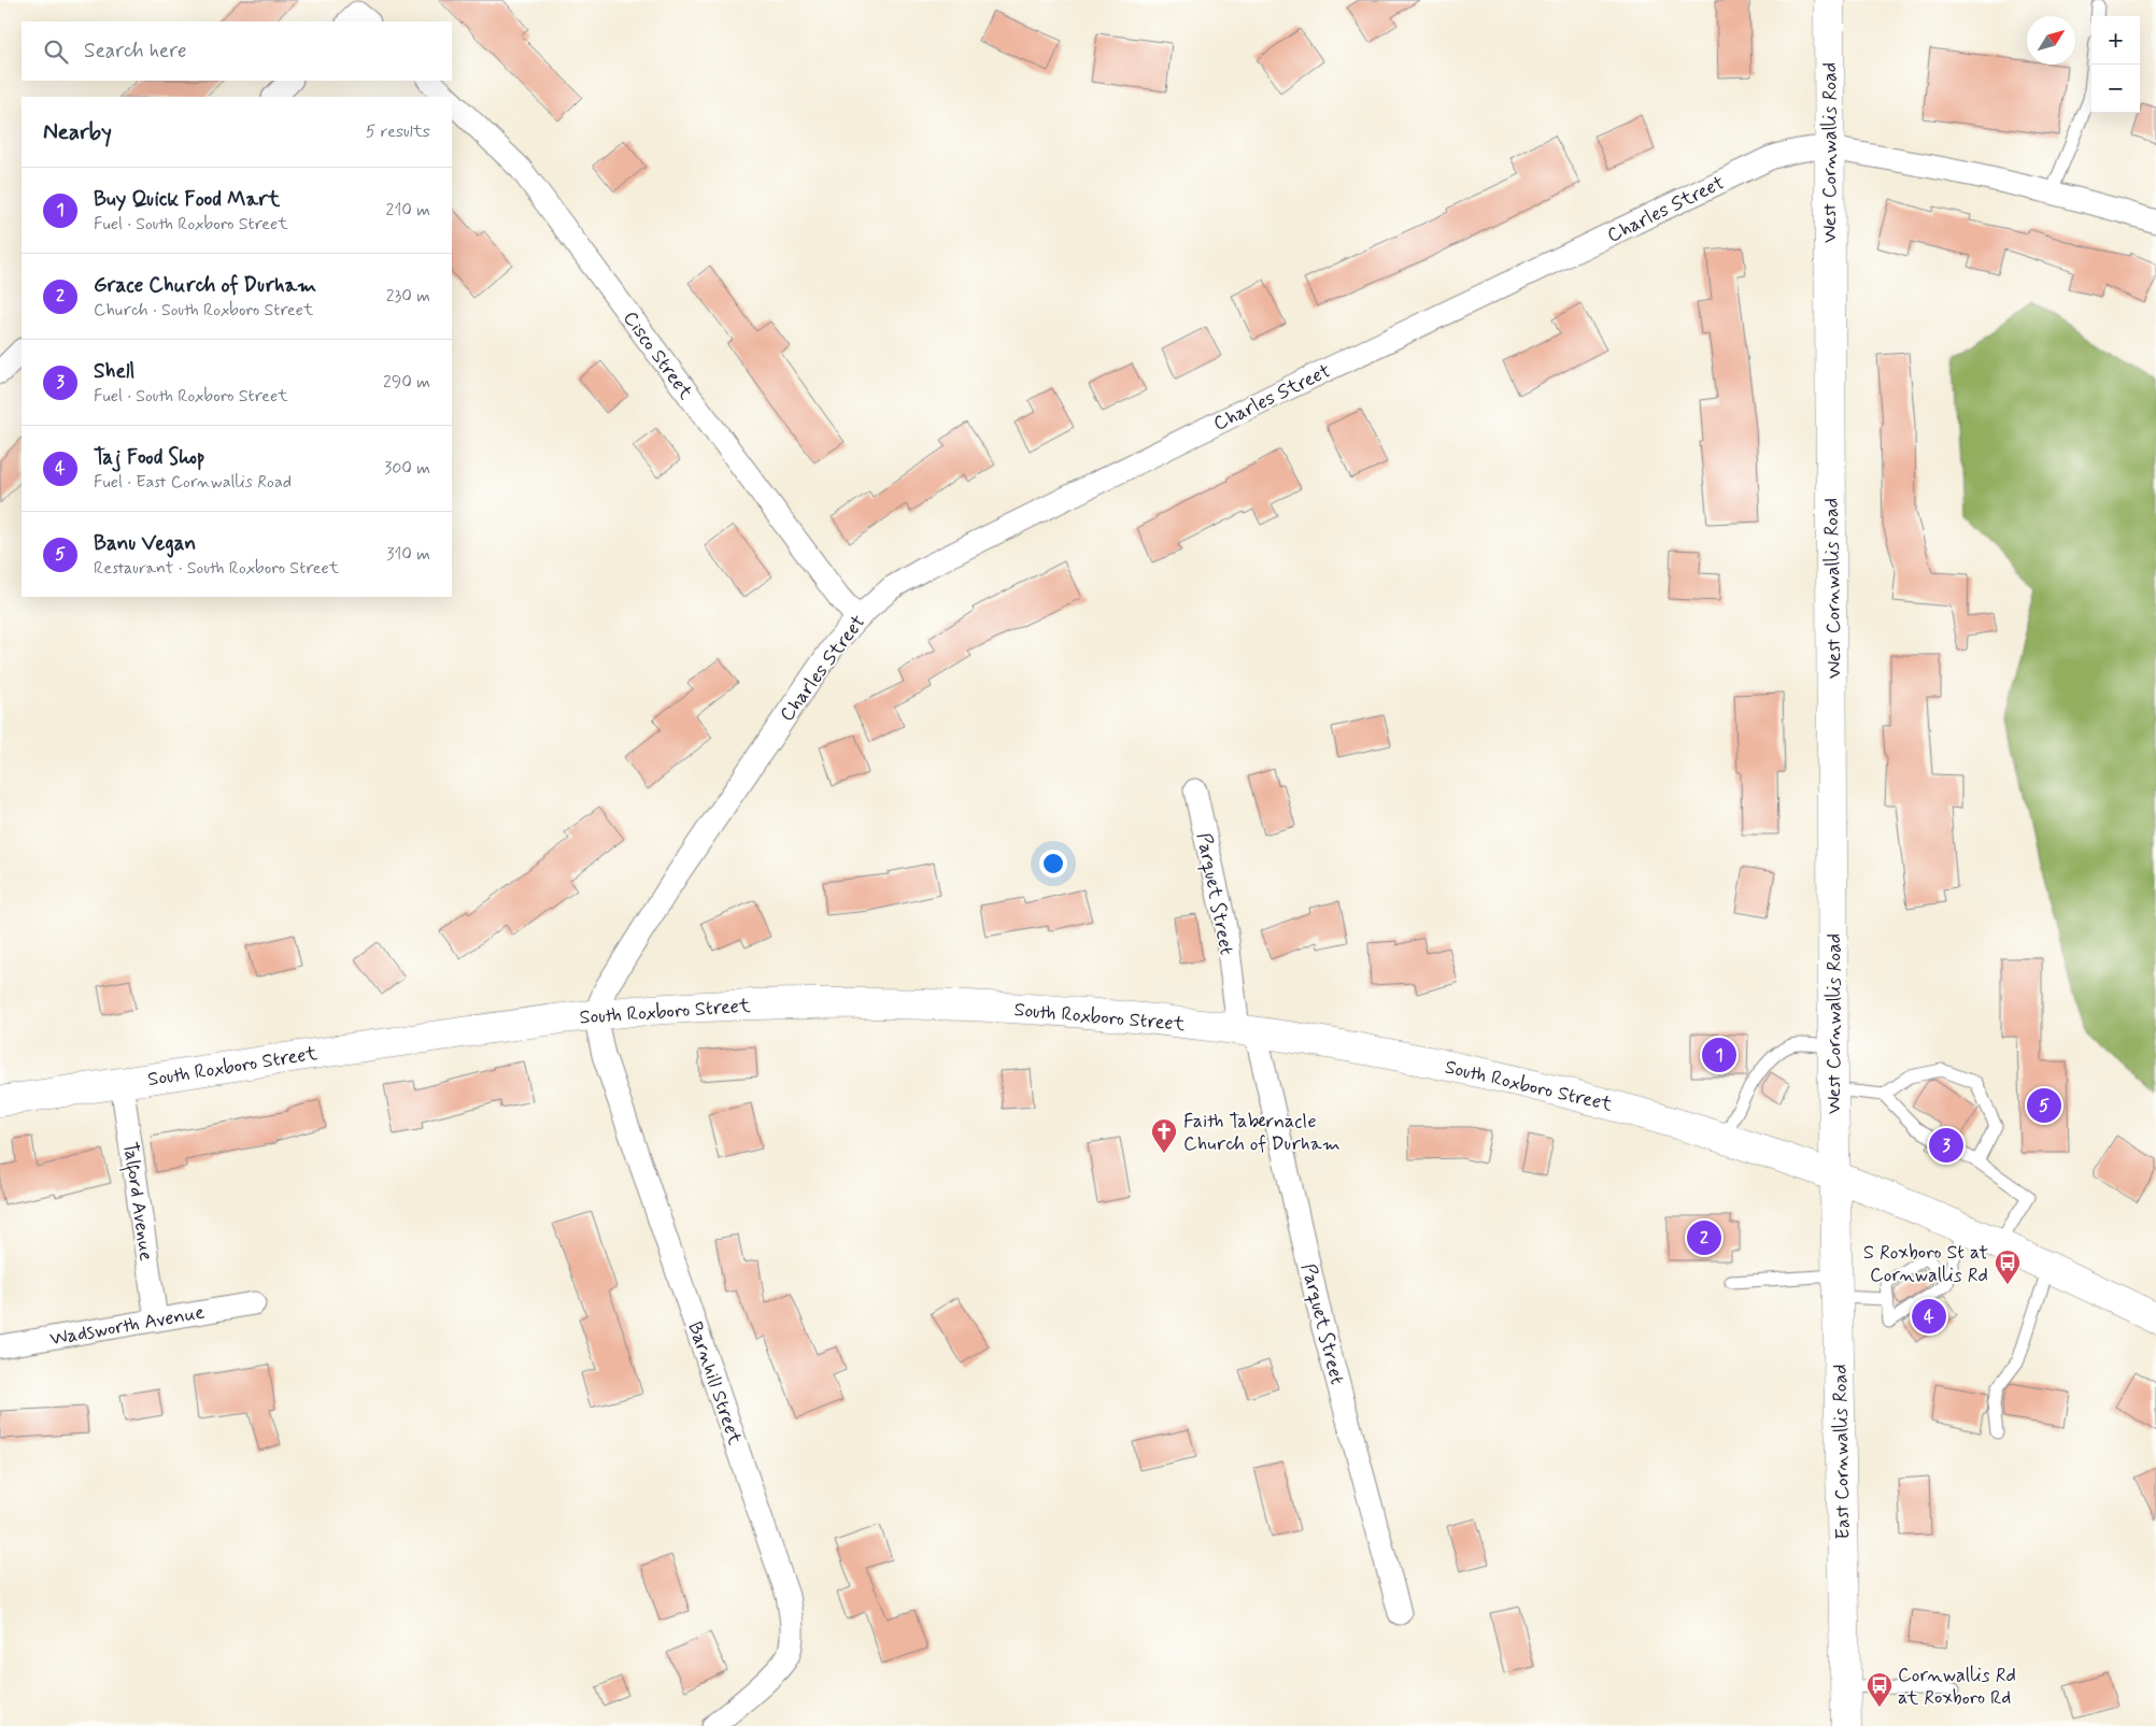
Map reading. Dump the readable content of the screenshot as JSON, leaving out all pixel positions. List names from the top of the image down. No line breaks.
{"streets":{"street":["West Cornwallis Road","Charles Street","Cisco Street","Parquet Street","South Roxboro Street","Talford Avenue","Wadsworth Avenue","Barnhill Street","East Cornwallis Road"]},"crossings":[["West Cornwallis Road","Charles Street"],["West Cornwallis Road","South Roxboro Street"],["West Cornwallis Road","East Cornwallis Road"],["Charles Street","Cisco Street"],["Charles Street","South Roxboro Street"],["Charles Street","Barnhill Street"],["Parquet Street","South Roxboro Street"],["South Roxboro Street","Talford Avenue"],["South Roxboro Street","Barnhill Street"],["South Roxboro Street","East Cornwallis Road"],["Talford Avenue","Wadsworth Avenue"]],"places":{"church":["Faith Tabernacle Church of Durham"],"bus stop":["S Roxboro St at Cornwallis Rd","Cornwallis Rd at Roxboro Rd"]},"north":"top right","page":{"map_buttons":["+","−"],"search":"Search here","heading":["Nearby","5 results"],"list":[{"mark":"1","name":"Buy Quick Food Mart","note":"Fuel · South Roxboro Street","value":"210 m"},{"mark":"2","name":"Grace Church of Durham","note":"Church · South Roxboro Street","value":"230 m"},{"mark":"3","name":"Shell","note":"Fuel · South Roxboro Street","value":"290 m"},{"mark":"4","name":"Taj Food Shop","note":"Fuel · East Cornwallis Road","value":"300 m"},{"mark":"5","name":"Banu Vegan","note":"Restaurant · South Roxboro Street","value":"310 m"}],"pins":["1","5","3","2","4"]}}
